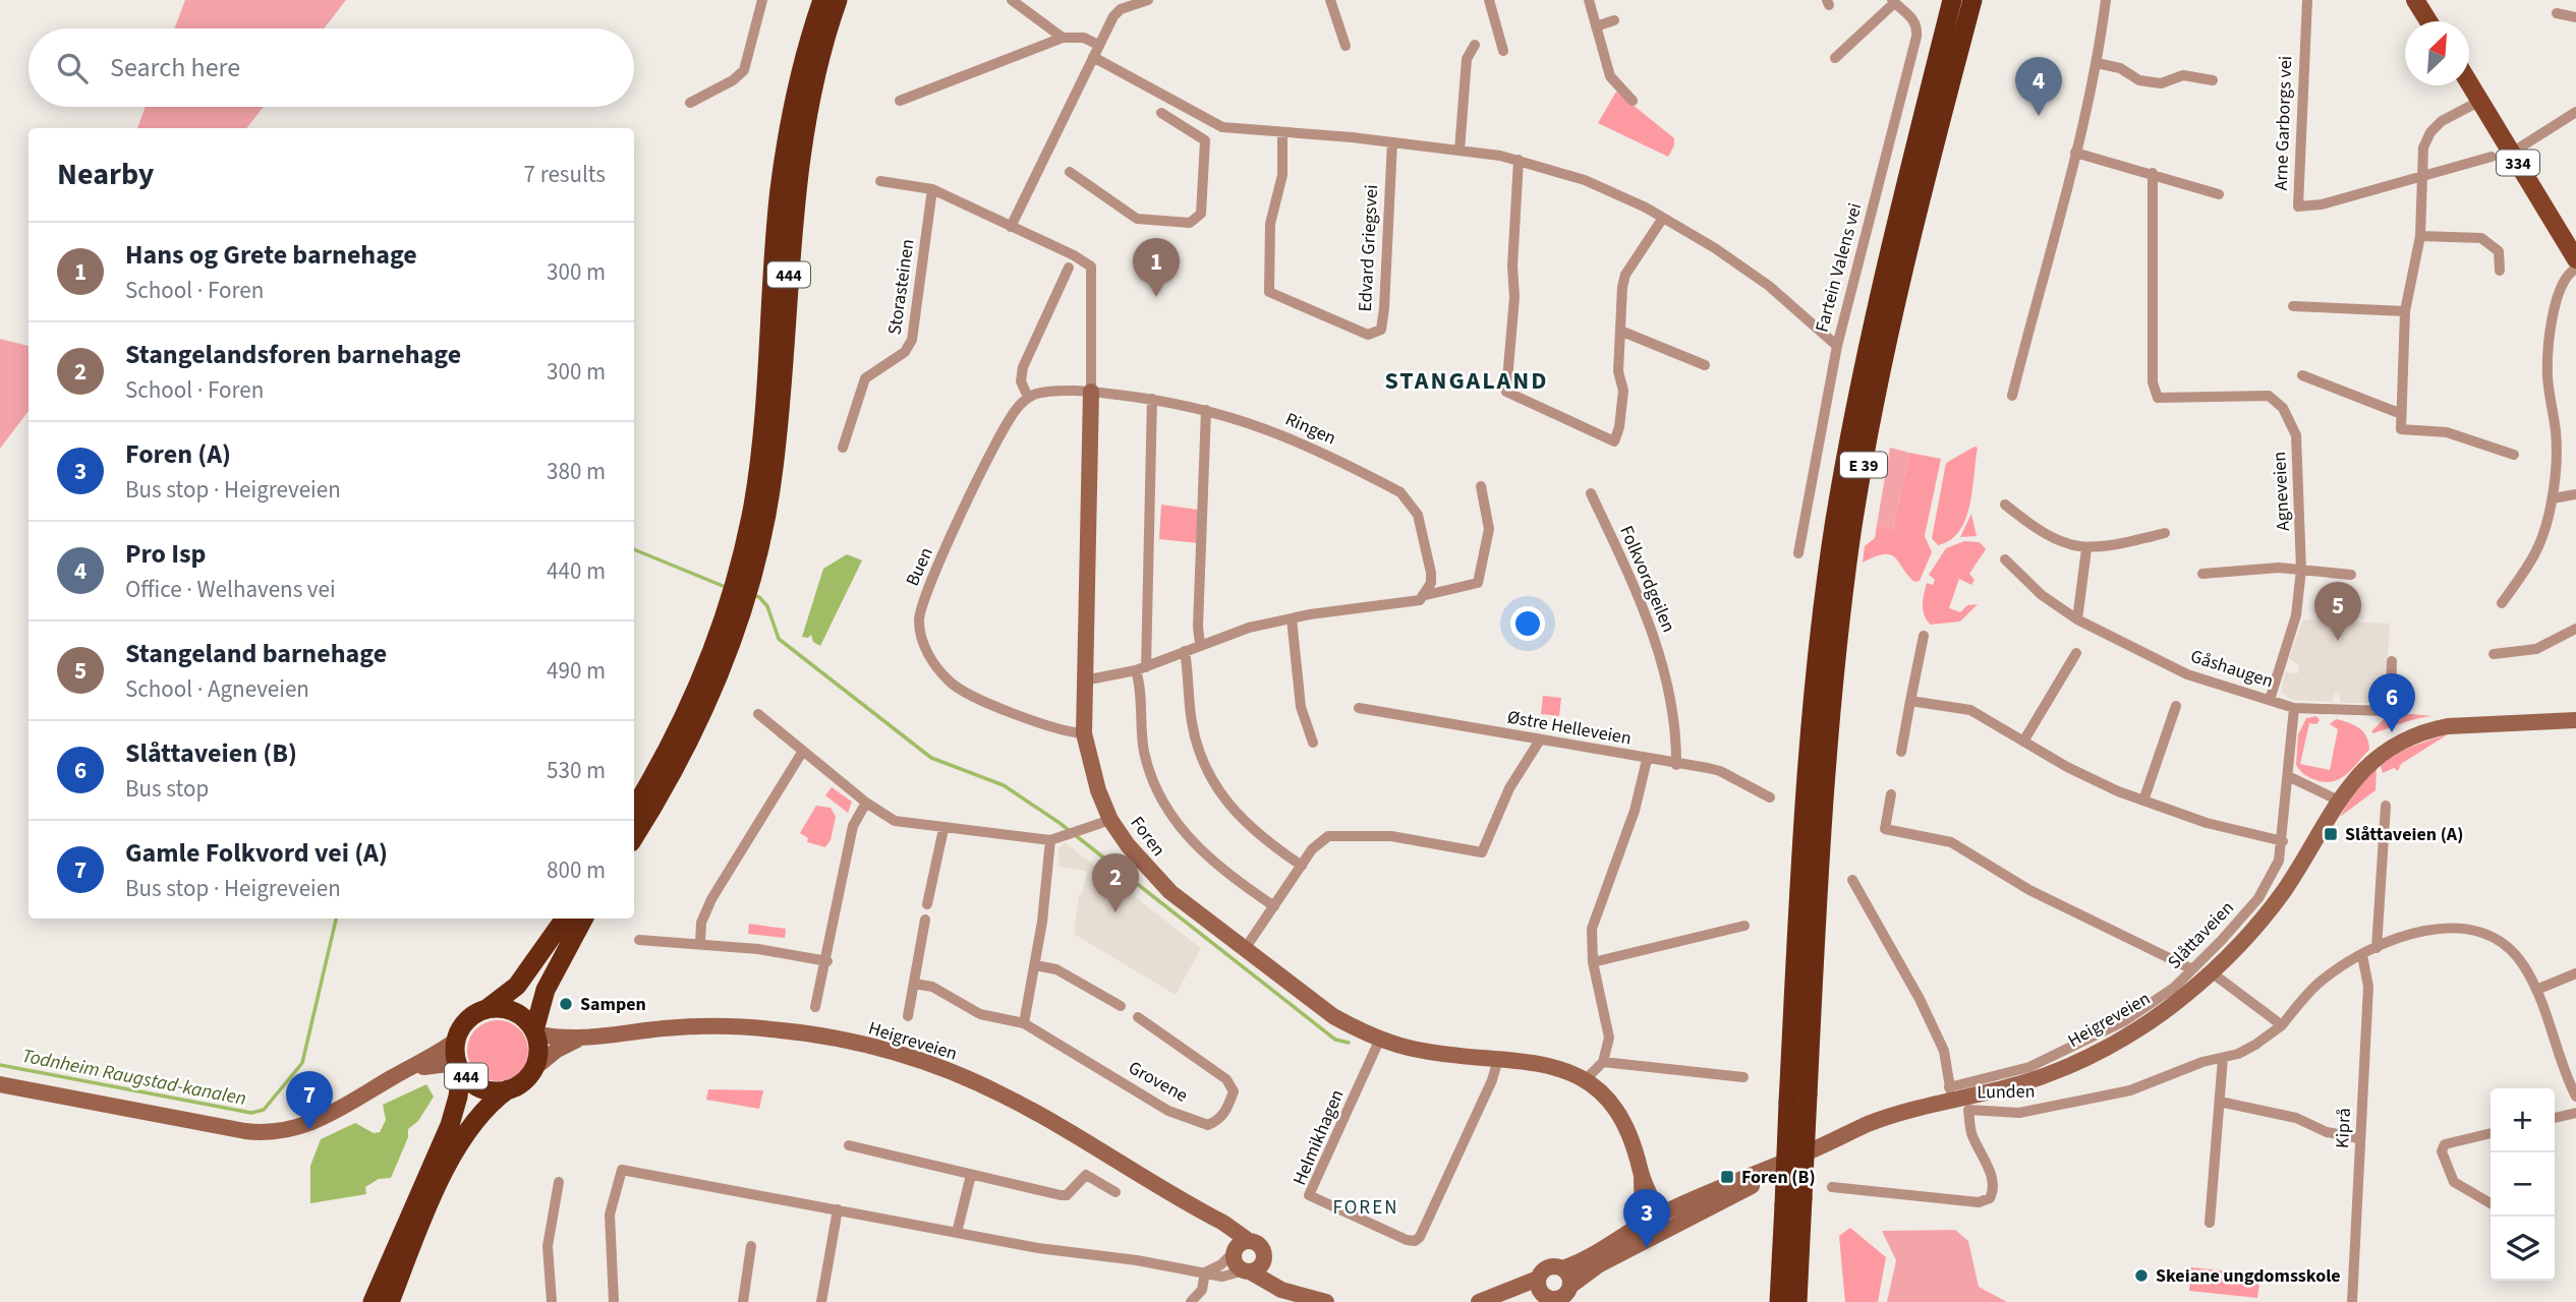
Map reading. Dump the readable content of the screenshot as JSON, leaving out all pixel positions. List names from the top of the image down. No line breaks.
{"streets":{"highway":["444","E 39"],"main road":["334","Foren","Heigreveien"],"street":["Arne Garborgs vei","Edvard Griegsvei","Fartein Valens vei","Storasteinen","Ringen","Agneveien","Buen","Folkvordgeilen","Gåshaugen","Østre Helleveien","Slåttaveien","Grovene","Lunden","Kiprå","Helmikhagen"]},"crossings":[["444","Heigreveien"],["Ringen","Foren"],["Agneveien","Gåshaugen"],["Buen","Foren"],["Folkvordgeilen","Østre Helleveien"],["Gåshaugen","Slåttaveien"],["Foren","Heigreveien"],["Foren","Helmikhagen"],["Slåttaveien","Heigreveien"],["Lunden","Kiprå"]],"districts":["STANGALAND","FOREN"],"water":["Todnheim Raugstad-kanalen"],"places":{"transit":["Slåttaveien (A)","Foren (B)"],"other":["Sampen","Skeiane ungdomsskole"]},"north":"top right","page":{"search":"Search here","pins":["4","1","5","6","2","7","3"],"heading":["Nearby","7 results"],"list":[{"mark":"1","name":"Hans og Grete barnehage","note":"School · Foren","value":"300 m"},{"mark":"2","name":"Stangelandsforen barnehage","note":"School · Foren","value":"300 m"},{"mark":"3","name":"Foren (A)","note":"Bus stop · Heigreveien","value":"380 m"},{"mark":"4","name":"Pro Isp","note":"Office · Welhavens vei","value":"440 m"},{"mark":"5","name":"Stangeland barnehage","note":"School · Agneveien","value":"490 m"},{"mark":"6","name":"Slåttaveien (B)","note":"Bus stop","value":"530 m"},{"mark":"7","name":"Gamle Folkvord vei (A)","note":"Bus stop · Heigreveien","value":"800 m"}],"map_buttons":["+","−"]}}
